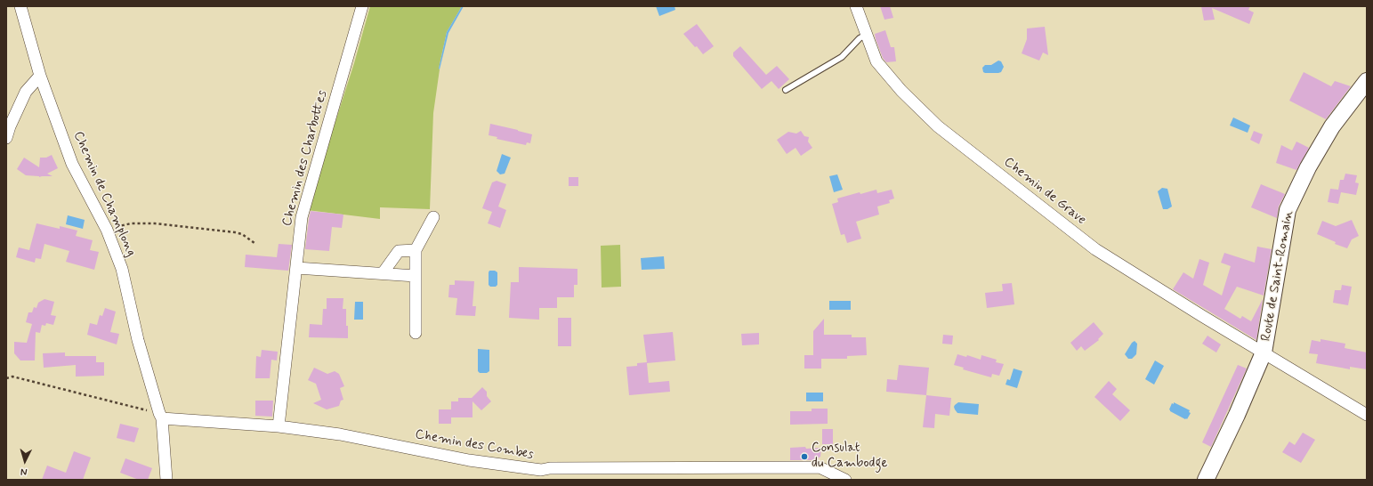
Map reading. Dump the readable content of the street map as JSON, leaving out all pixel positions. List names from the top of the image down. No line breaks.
{"streets":{"main road":["Route de Saint-Romain"],"street":["Chemin des Charbottes","Chemin de Grave","Chemin de Champlong","Chemin des Combes"]},"crossings":[["Chemin des Charbottes","Chemin des Combes"],["Chemin de Grave","Route de Saint-Romain"],["Chemin de Champlong","Chemin des Combes"]],"places":["Consulat du Cambodge"],"north":"bottom"}
